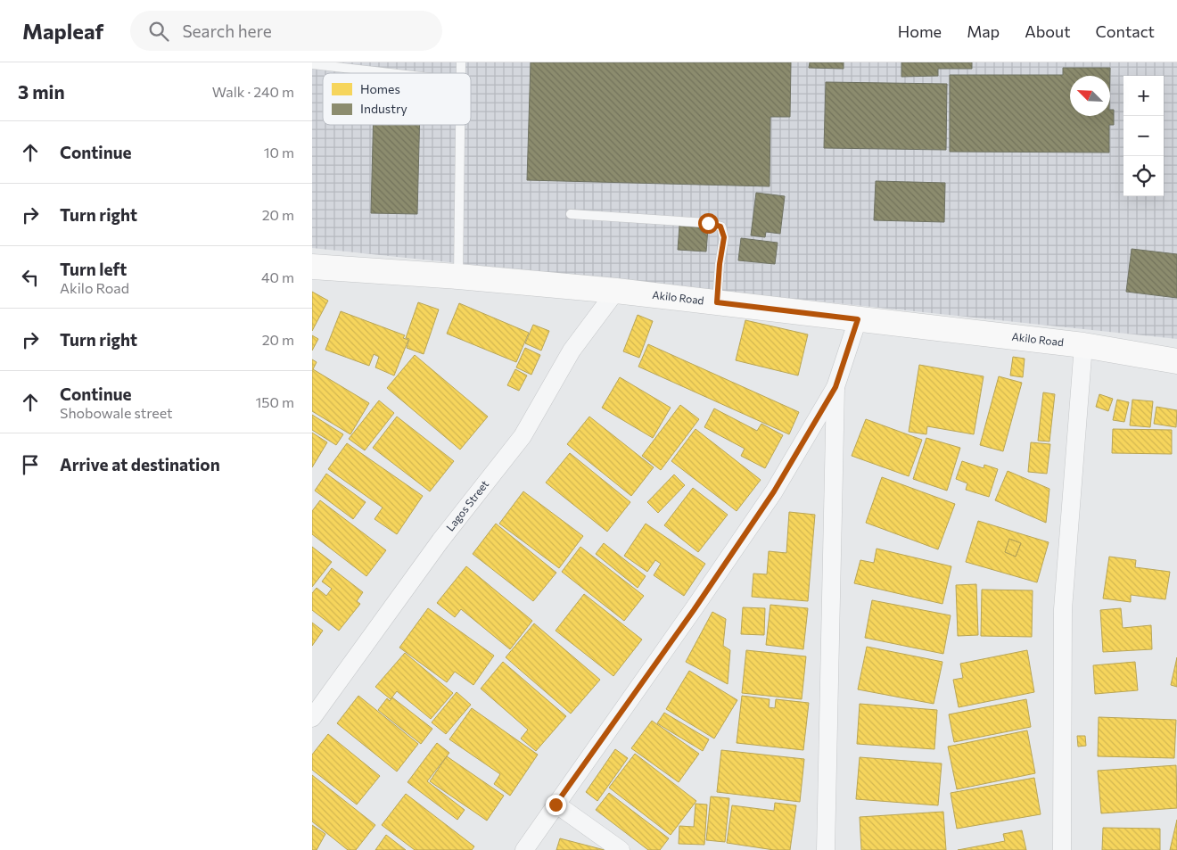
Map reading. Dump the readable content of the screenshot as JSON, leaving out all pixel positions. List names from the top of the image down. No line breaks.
{"streets":{"street":["Akilo Road","Lagos Street"]},"crossings":[["Akilo Road","Lagos Street"]],"legend":["Homes","Industry"],"north":"top left","page":{"header":"Mapleaf","search":"Search here","nav":["Home","Map","About","Contact"],"heading":["3 min","Walk · 240 m"],"map_buttons":["+","−"],"list":[["Continue","10 m"],["Turn right","20 m"],["Turn left","Akilo Road","40 m"],["Turn right","20 m"],["Continue","Shobowale street","150 m"],"Arrive at destination"]}}
